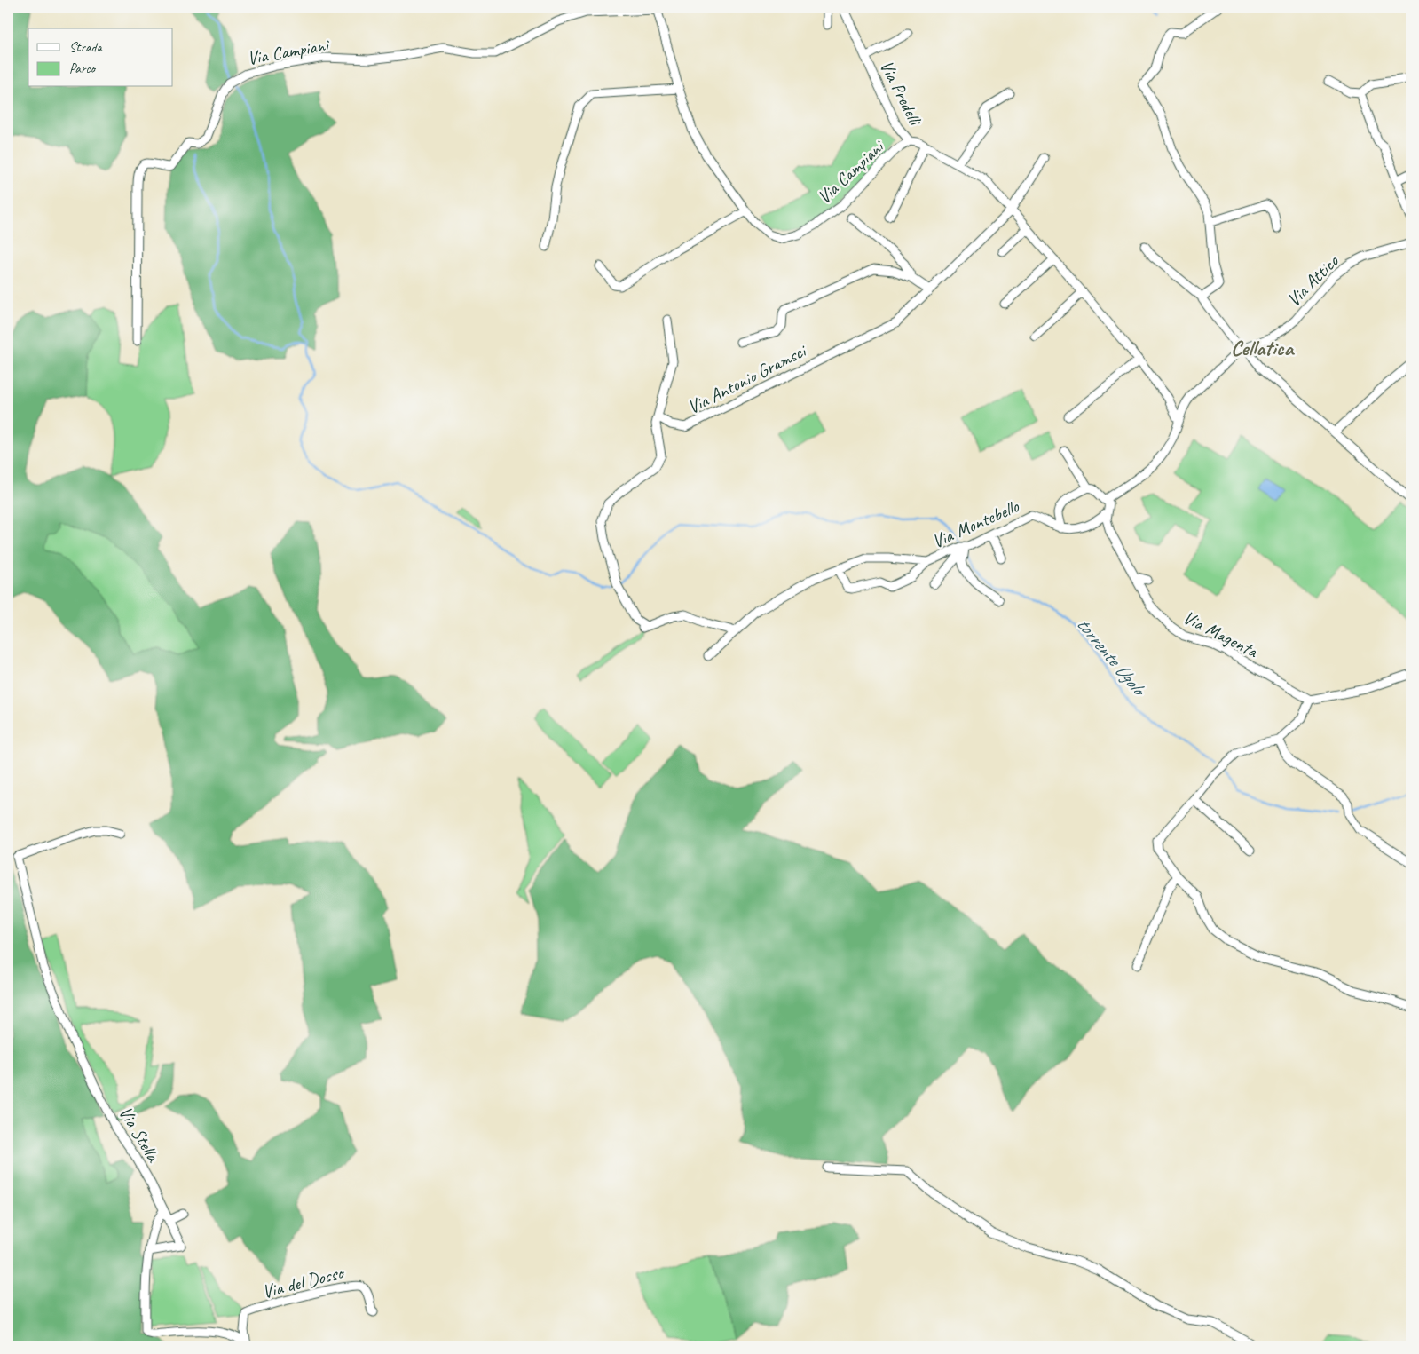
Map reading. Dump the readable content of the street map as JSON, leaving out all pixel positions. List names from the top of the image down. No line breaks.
{"streets":{"street":["Via Campiani","Via Predelli","Via Attico","Via Antonio Gramsci","Via Montebello","Via Magenta","Via Stella","Via del Dosso"]},"crossings":[["Via Campiani","Via Predelli"]],"districts":["Cellatica"],"water":["torrente Ugolo"],"legend":["Strada","Parco"]}
